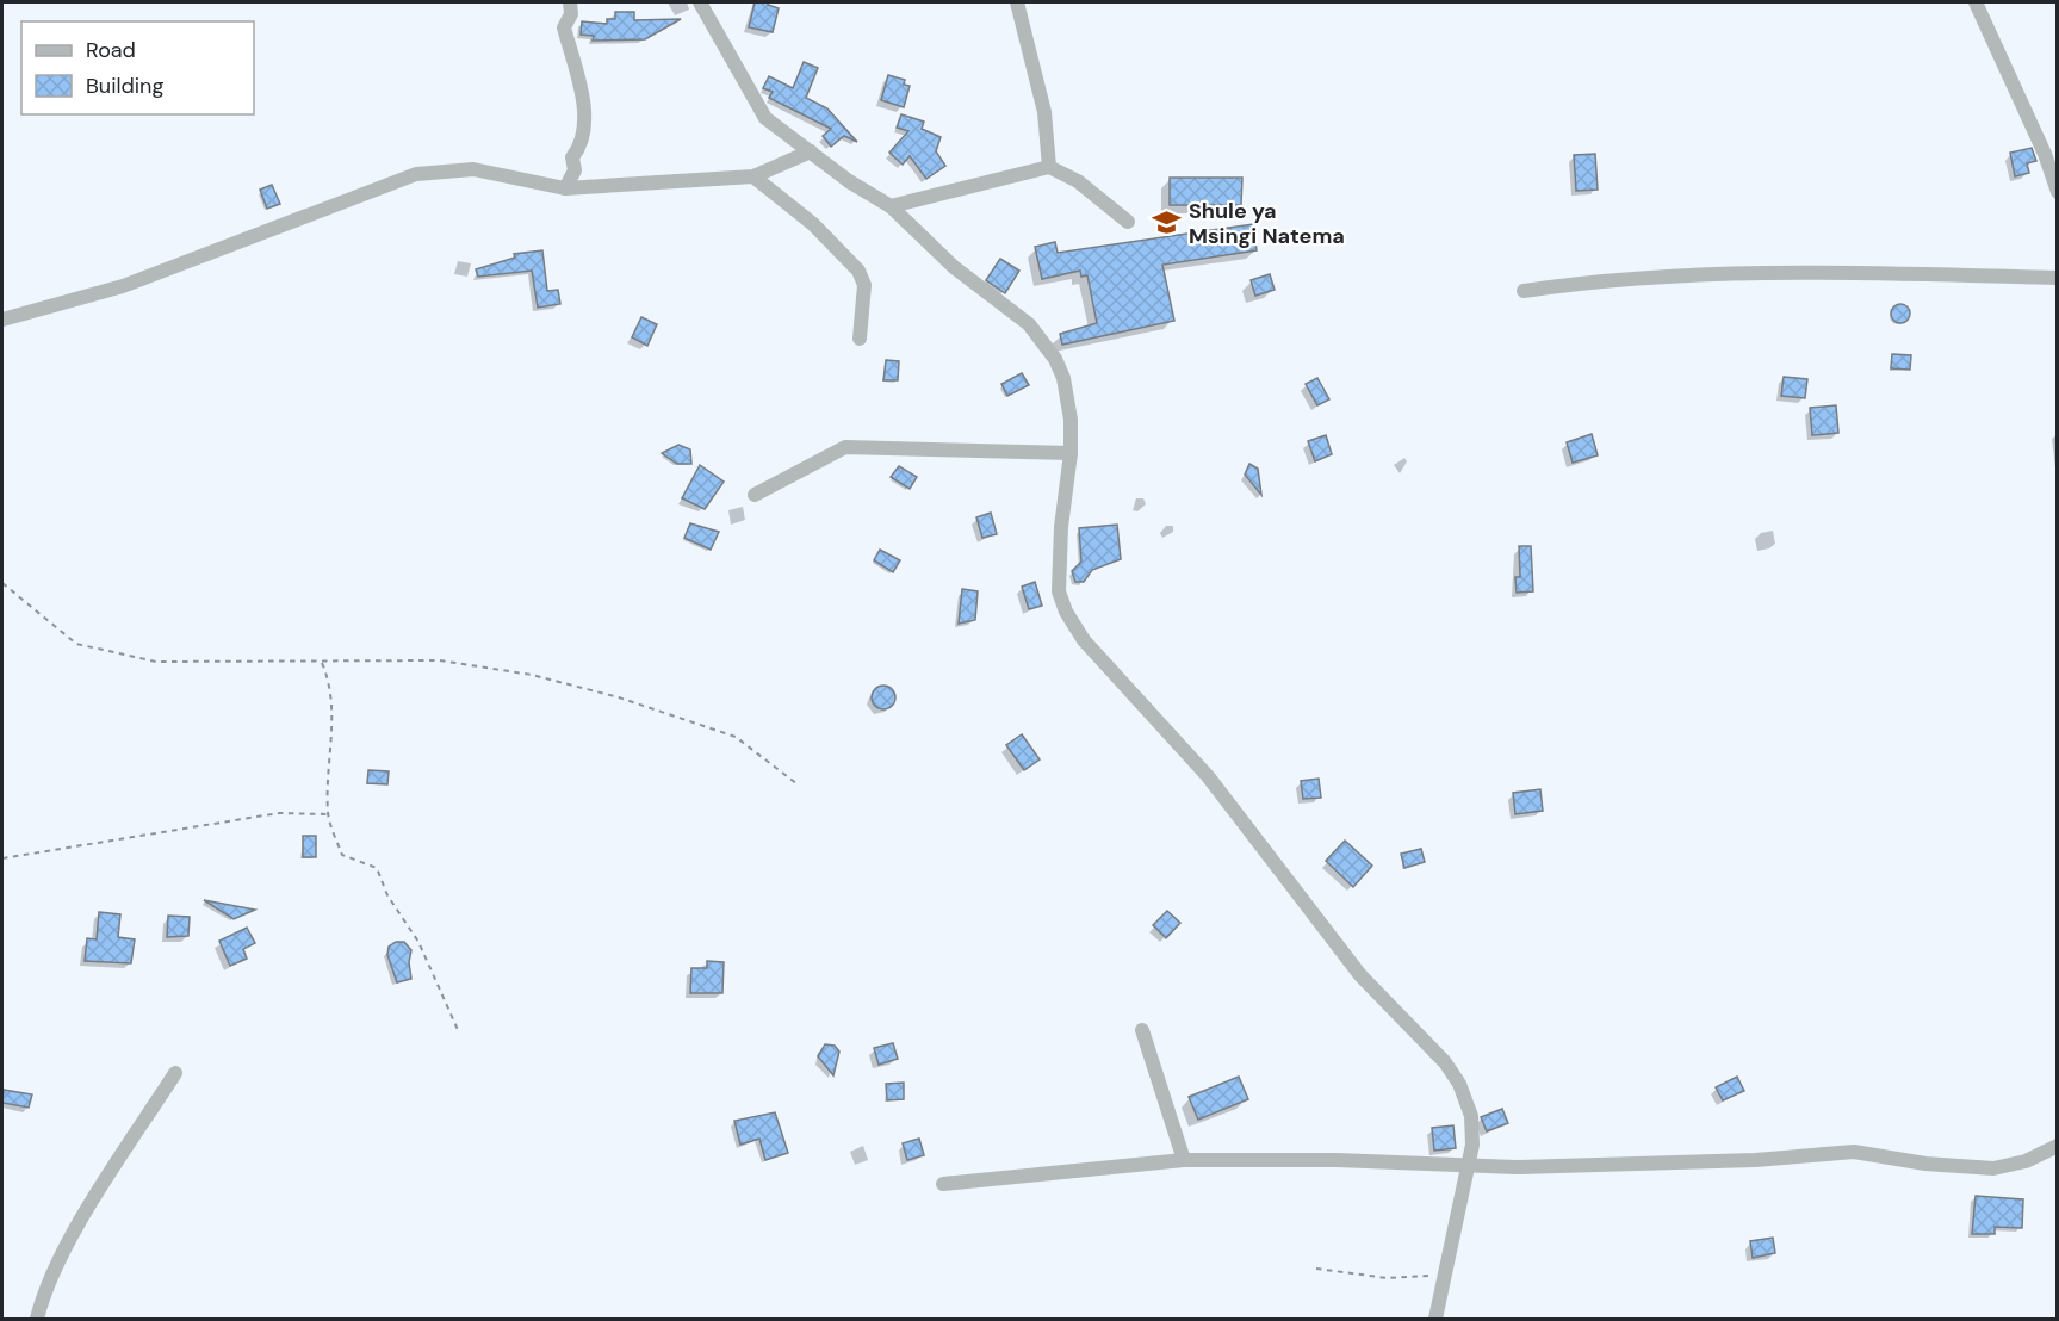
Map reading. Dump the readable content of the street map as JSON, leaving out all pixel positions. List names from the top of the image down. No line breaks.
{"places":{"school or university":["Shule ya Msingi Natema"]},"legend":["Road","Building"]}
